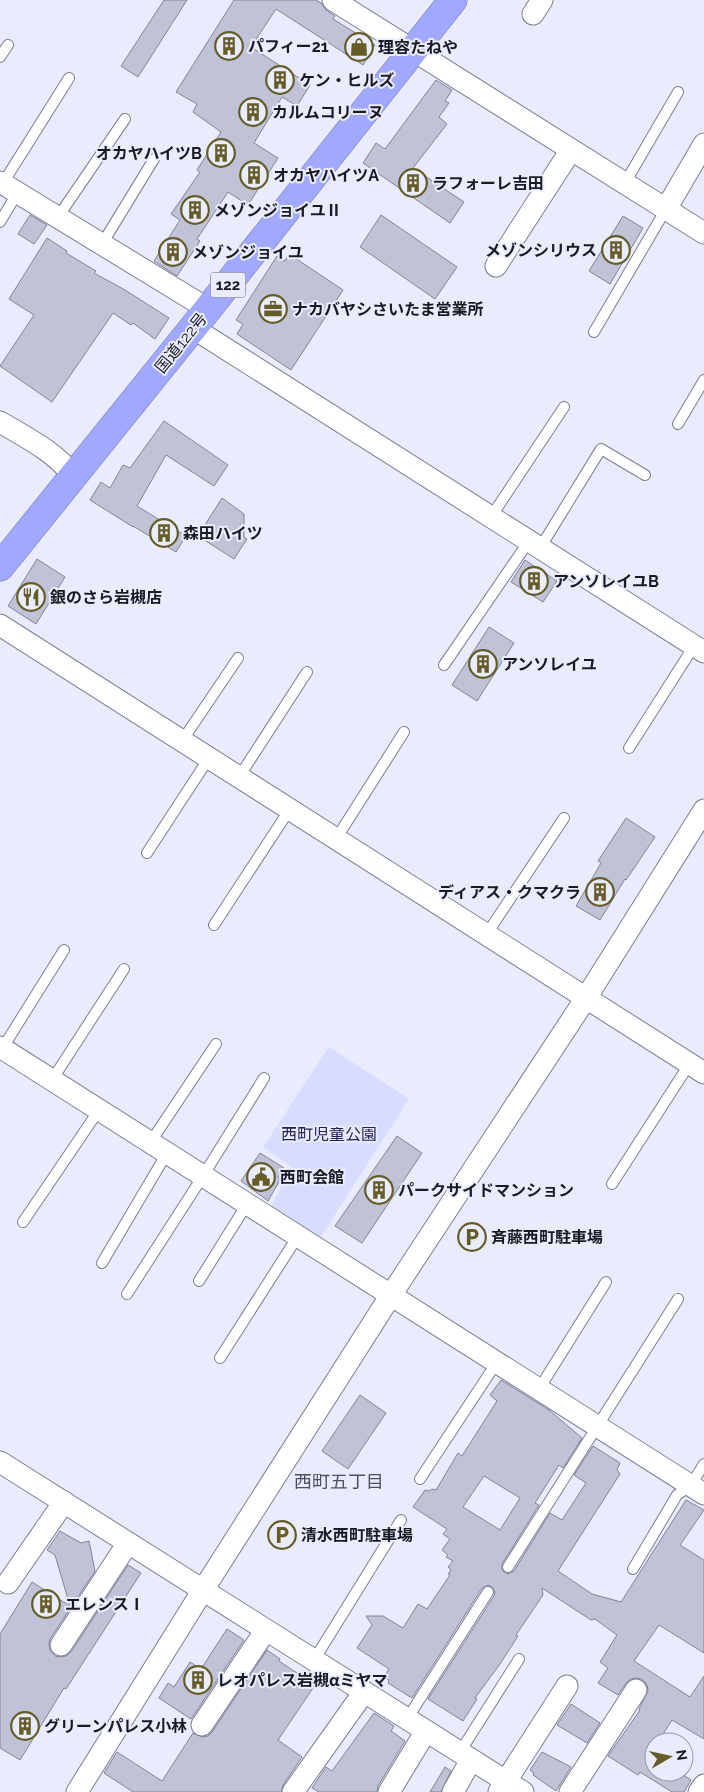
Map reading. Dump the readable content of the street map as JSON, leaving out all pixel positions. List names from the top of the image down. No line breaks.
{"streets":{"highway":["122","国道122号"]},"districts":["西町五丁目"],"parks":["西町児童公園"],"places":{"building":["パフィー21","ケン・ヒルズ","カルムコリーヌ","オカヤハイツB","オカヤハイツA","ラフォーレ吉田","メゾンジョイユⅡ","メゾンシリウス","メゾンジョイユ","森田ハイツ","アンソレイユB","アンソレイユ","ディアス・クマクラ","パークサイドマンション","エレンスⅠ","レオパレス岩槻αミヤマ","グリーンパレス小林"],"shop":["理容たねや"],"office":["ナカバヤシさいたま営業所"],"restaurant":["銀のさら岩槻店"],"public building":["西町会館"],"parking":["斉藤西町駐車場","清水西町駐車場"]},"north":"right"}
